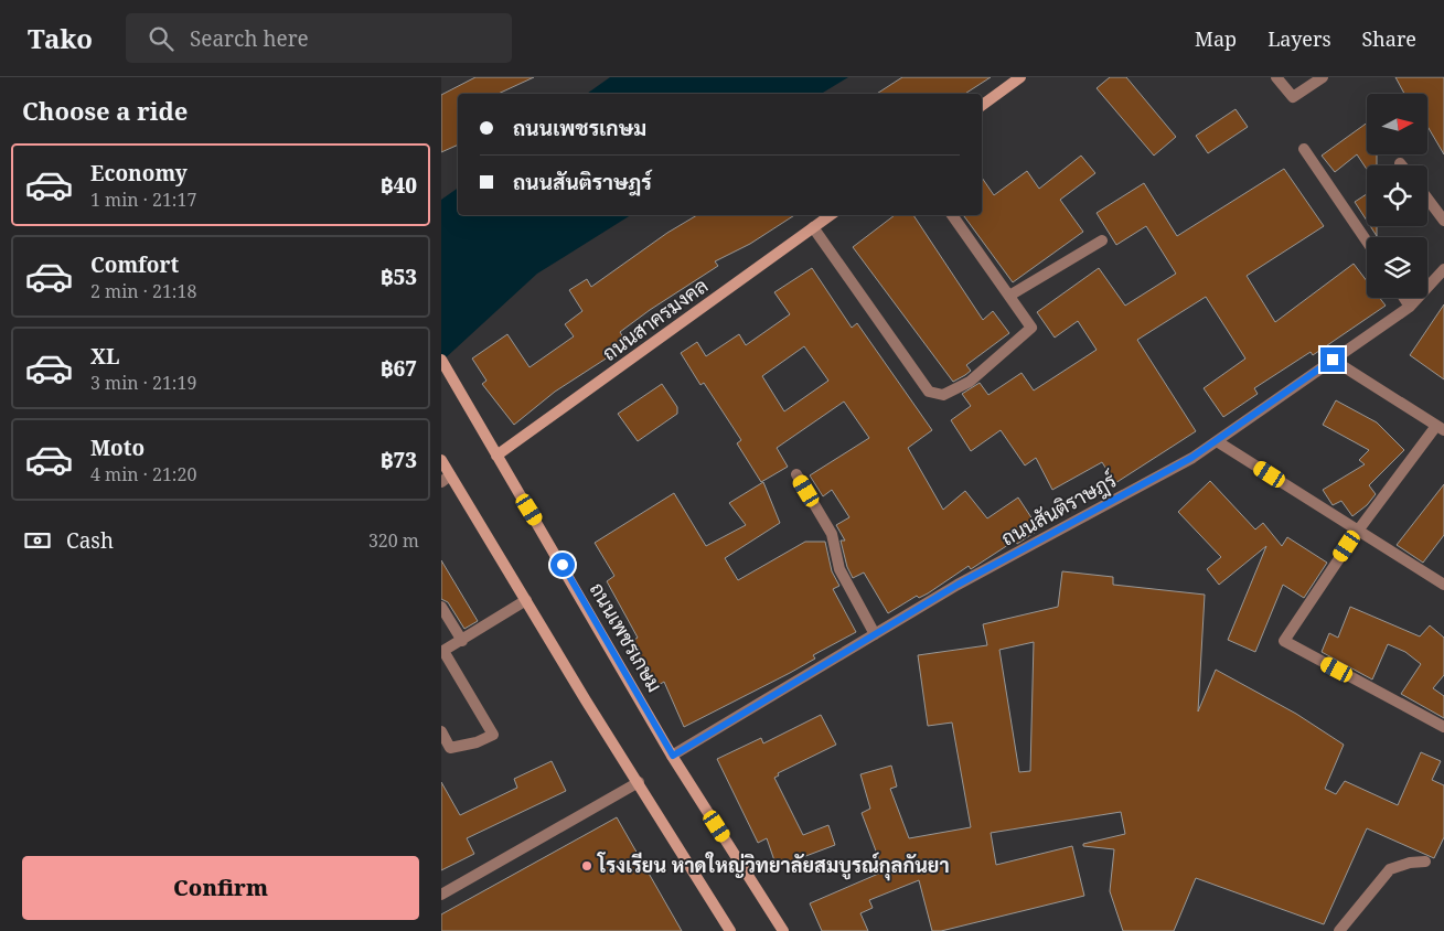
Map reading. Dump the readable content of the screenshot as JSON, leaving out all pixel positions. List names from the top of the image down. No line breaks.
{"streets":{"main road":["ถนนสาครมงคล","ถนนเพชรเกษม"],"street":["ถนนสันติราษฎร์"]},"crossings":[["ถนนสาครมงคล","ถนนเพชรเกษม"],["ถนนสันติราษฎร์","ถนนเพชรเกษม"]],"places":["โรงเรียน หาดใหญ่วิทยาลัยสมบูรณ์กุลกันยา"],"north":"right","page":{"header":"Tako","search":"Search here","nav":["Map","Layers","Share"],"heading":"Choose a ride","banner":["ถนนเพชรเกษม","ถนนสันติราษฎร์"],"list":[{"name":"Economy","note":"1 min · 21:17","value":"฿40"},{"name":"Comfort","note":"2 min · 21:18","value":"฿53"},{"name":"XL","note":"3 min · 21:19","value":"฿67"},{"name":"Moto","note":"4 min · 21:20","value":"฿73"}],"pay":["Cash","320 m"],"buttons":"Confirm"}}
